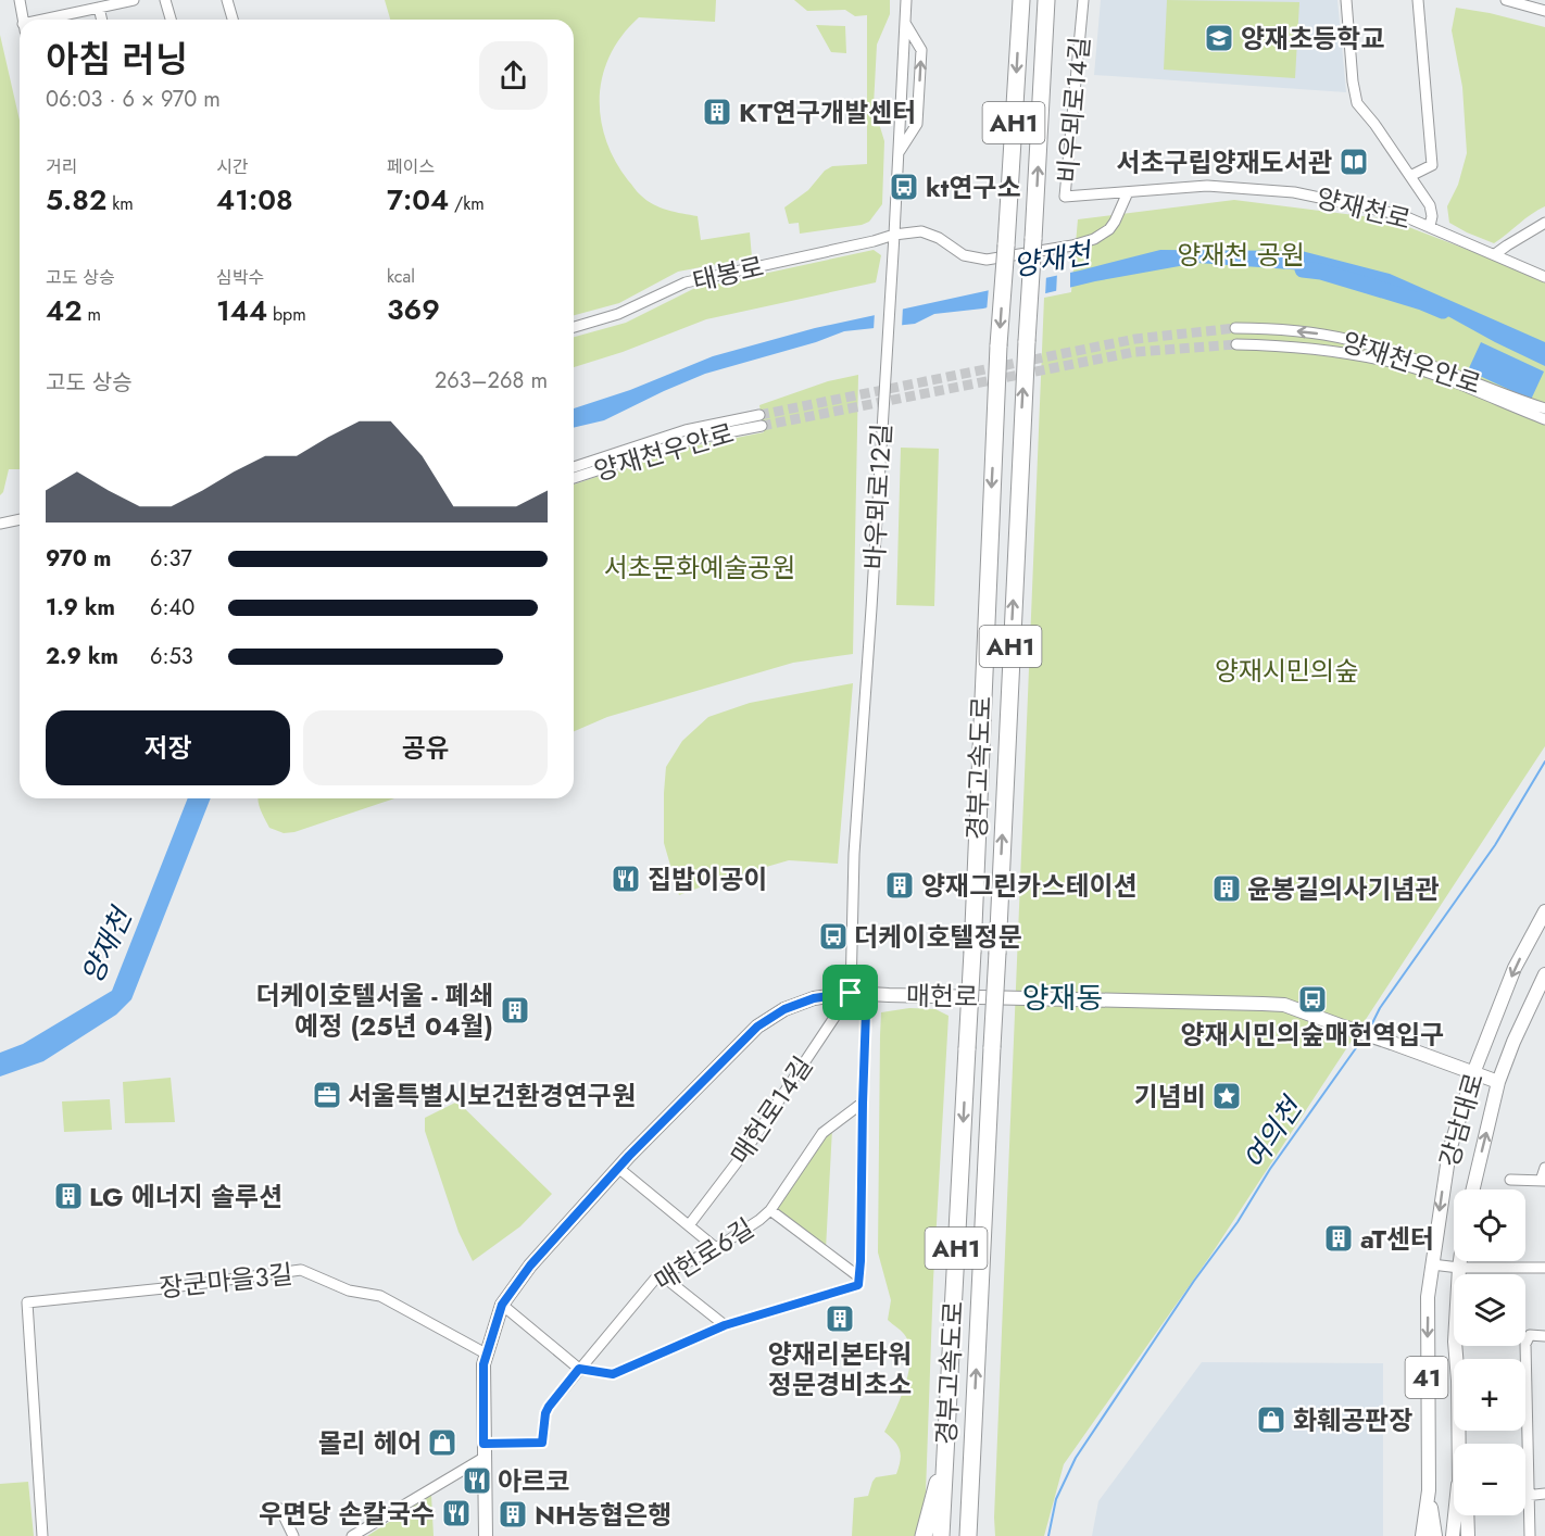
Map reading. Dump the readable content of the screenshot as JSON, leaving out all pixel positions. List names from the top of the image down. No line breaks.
{"streets":{"highway":["AH1","경부고속도로"],"main road":["매헌로","강남대로","41"],"street":["비우뫼로14길","양재천로","태봉로","양재천우안로","바우뫼로12길","매헌로14길","매헌로6길","장군마을3길"]},"crossings":[["비우뫼로14길","양재천로"],["태봉로","바우뫼로12길"],["바우뫼로12길","매헌로"],["바우뫼로12길","매헌로14길"],["매헌로","매헌로14길"],["매헌로","강남대로"],["매헌로","매헌로6길"],["매헌로","장군마을3길"],["강남대로","41"]],"districts":["양재동"],"water":["양재천","여의천"],"parks":["양재천 공원","서초문화예술공원","양재시민의숲"],"places":{"school or university":["양재초등학교"],"building":["KT연구개발센터","양재그린카스테이션","윤봉길의사기념관","더케이호텔서울 - 폐쇄 예정 (25년 04월)","LG 에너지 솔루션","aT센터","양재리본타워 정문경비초소","NH농협은행"],"library":["서초구립양재도서관"],"bus stop":["kt연구소","더케이호텔정문","양재시민의숲매헌역입구"],"restaurant":["집밥이공이","아르코","우면당 손칼국수"],"office":["서울특별시보건환경연구원"],"place":["기념비"],"shop":["화훼공판장","몰리 헤어"]},"page":{"heading":["아침 러닝","06:03 · 6 × 970 m"],"stats":[["거리","5.82 km"],["시간","41:08"],["페이스","7:04 /km"],["고도 상승","42 m"],["심박수","144 bpm"],["kcal","369"]],"chart":["고도 상승","263–268 m"],"list":[{"name":"970 m","note":"6:37"},{"name":"1.9 km","note":"6:40"},{"name":"2.9 km","note":"6:53"}],"buttons":["저장","공유"],"map_buttons":["+","−"]}}
